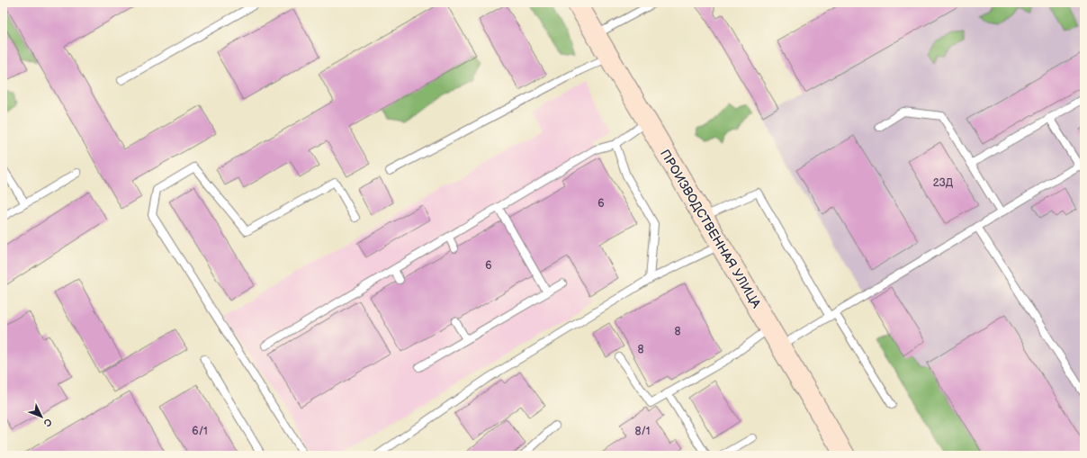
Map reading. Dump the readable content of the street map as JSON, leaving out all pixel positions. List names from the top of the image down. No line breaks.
{"streets":{"main road":["ПРОИЗВОДСТВЕННАЯ УЛИЦА"]},"house_numbers":["23Д","6","6","8","8","6/1","8/1"],"north":"bottom right"}
